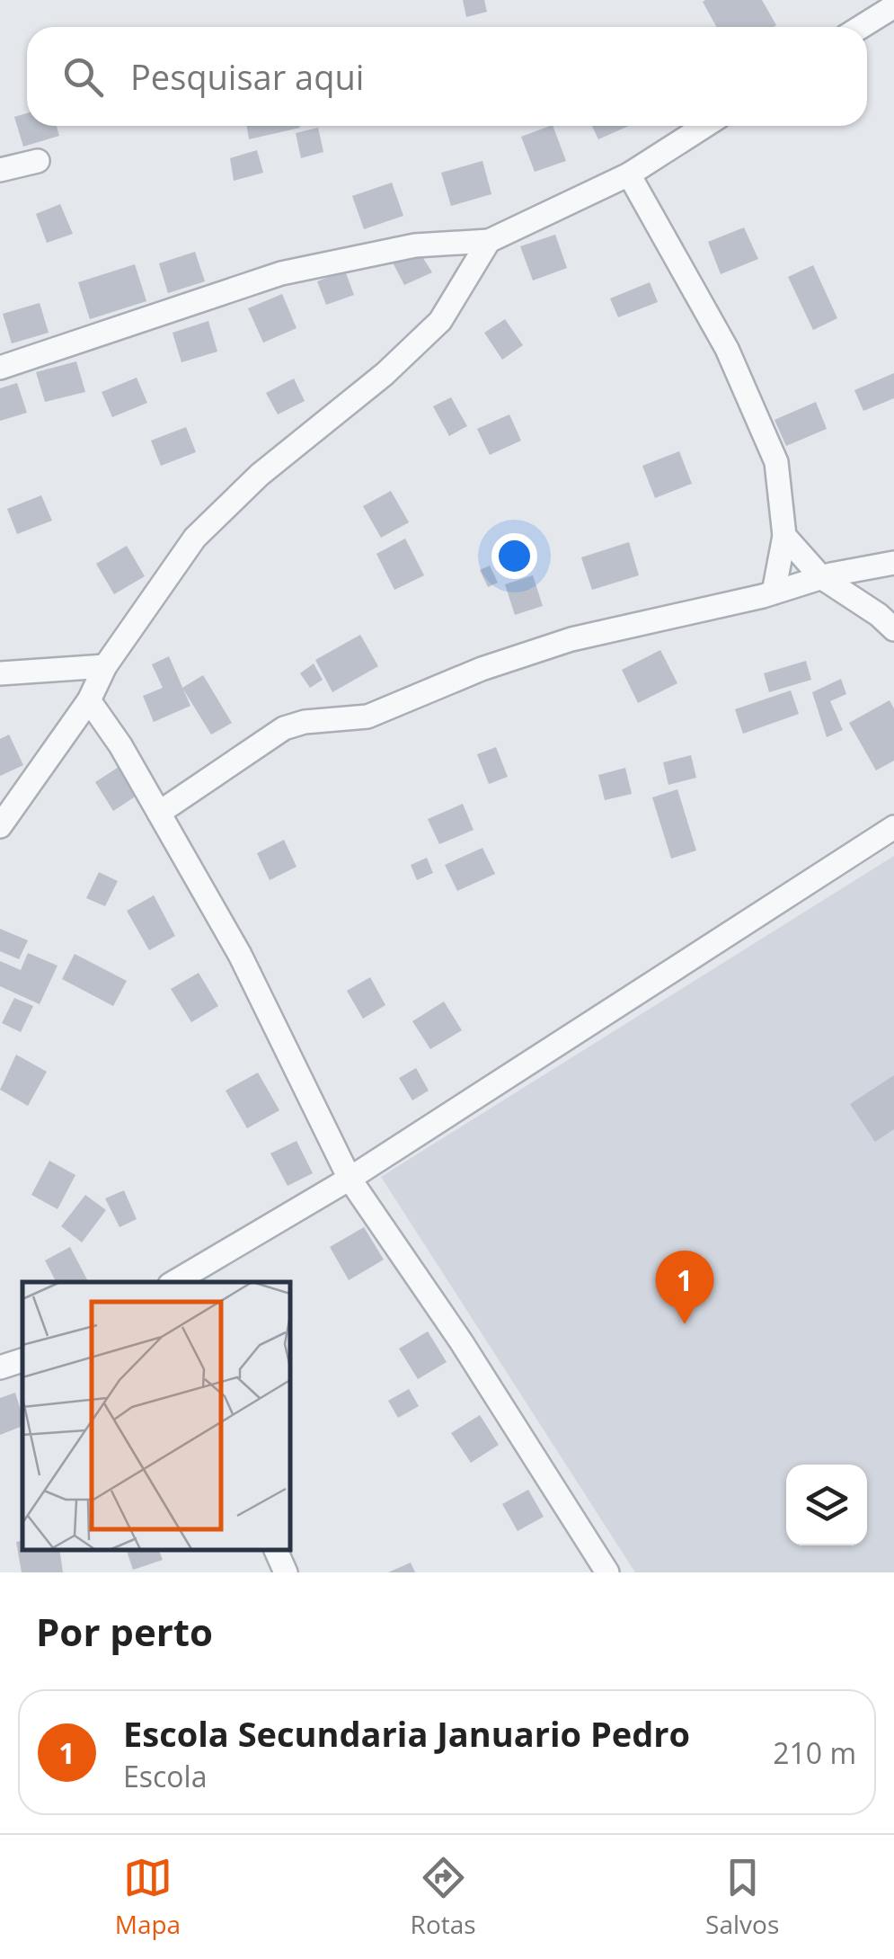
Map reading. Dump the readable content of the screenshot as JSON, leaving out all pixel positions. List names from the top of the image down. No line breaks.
{"page":{"search":"Pesquisar aqui","pins":"1","heading":"Por perto","list":[{"mark":"1","name":"Escola Secundaria Januario Pedro","note":"Escola","value":"210 m"}],"nav":["Mapa","Rotas","Salvos"]}}
